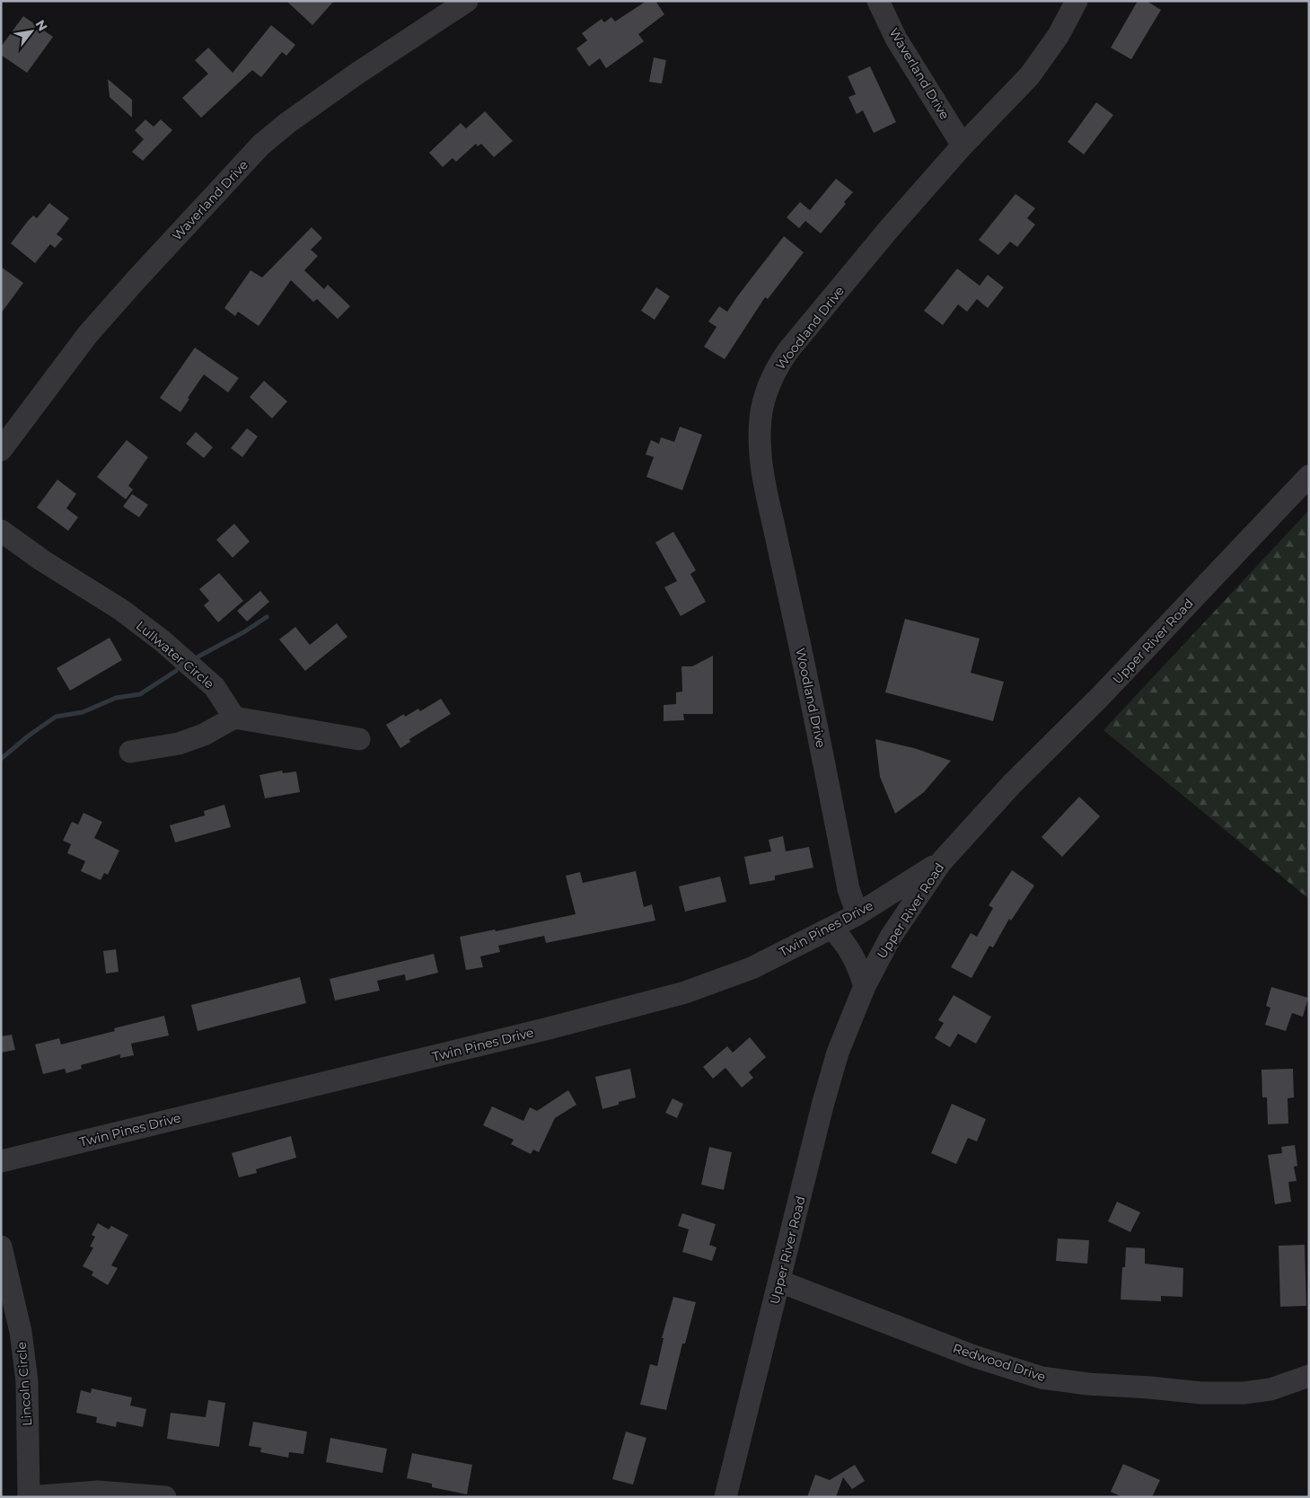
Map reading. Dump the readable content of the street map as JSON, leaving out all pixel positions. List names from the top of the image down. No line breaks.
{"streets":{"street":["Waverland Drive","Woodland Drive","Upper River Road","Lullwater Circle","Twin Pines Drive","Redwood Drive","Lincoln Circle"]},"crossings":[["Waverland Drive","Woodland Drive"],["Woodland Drive","Twin Pines Drive"],["Upper River Road","Twin Pines Drive"],["Upper River Road","Redwood Drive"]],"north":"top right"}
